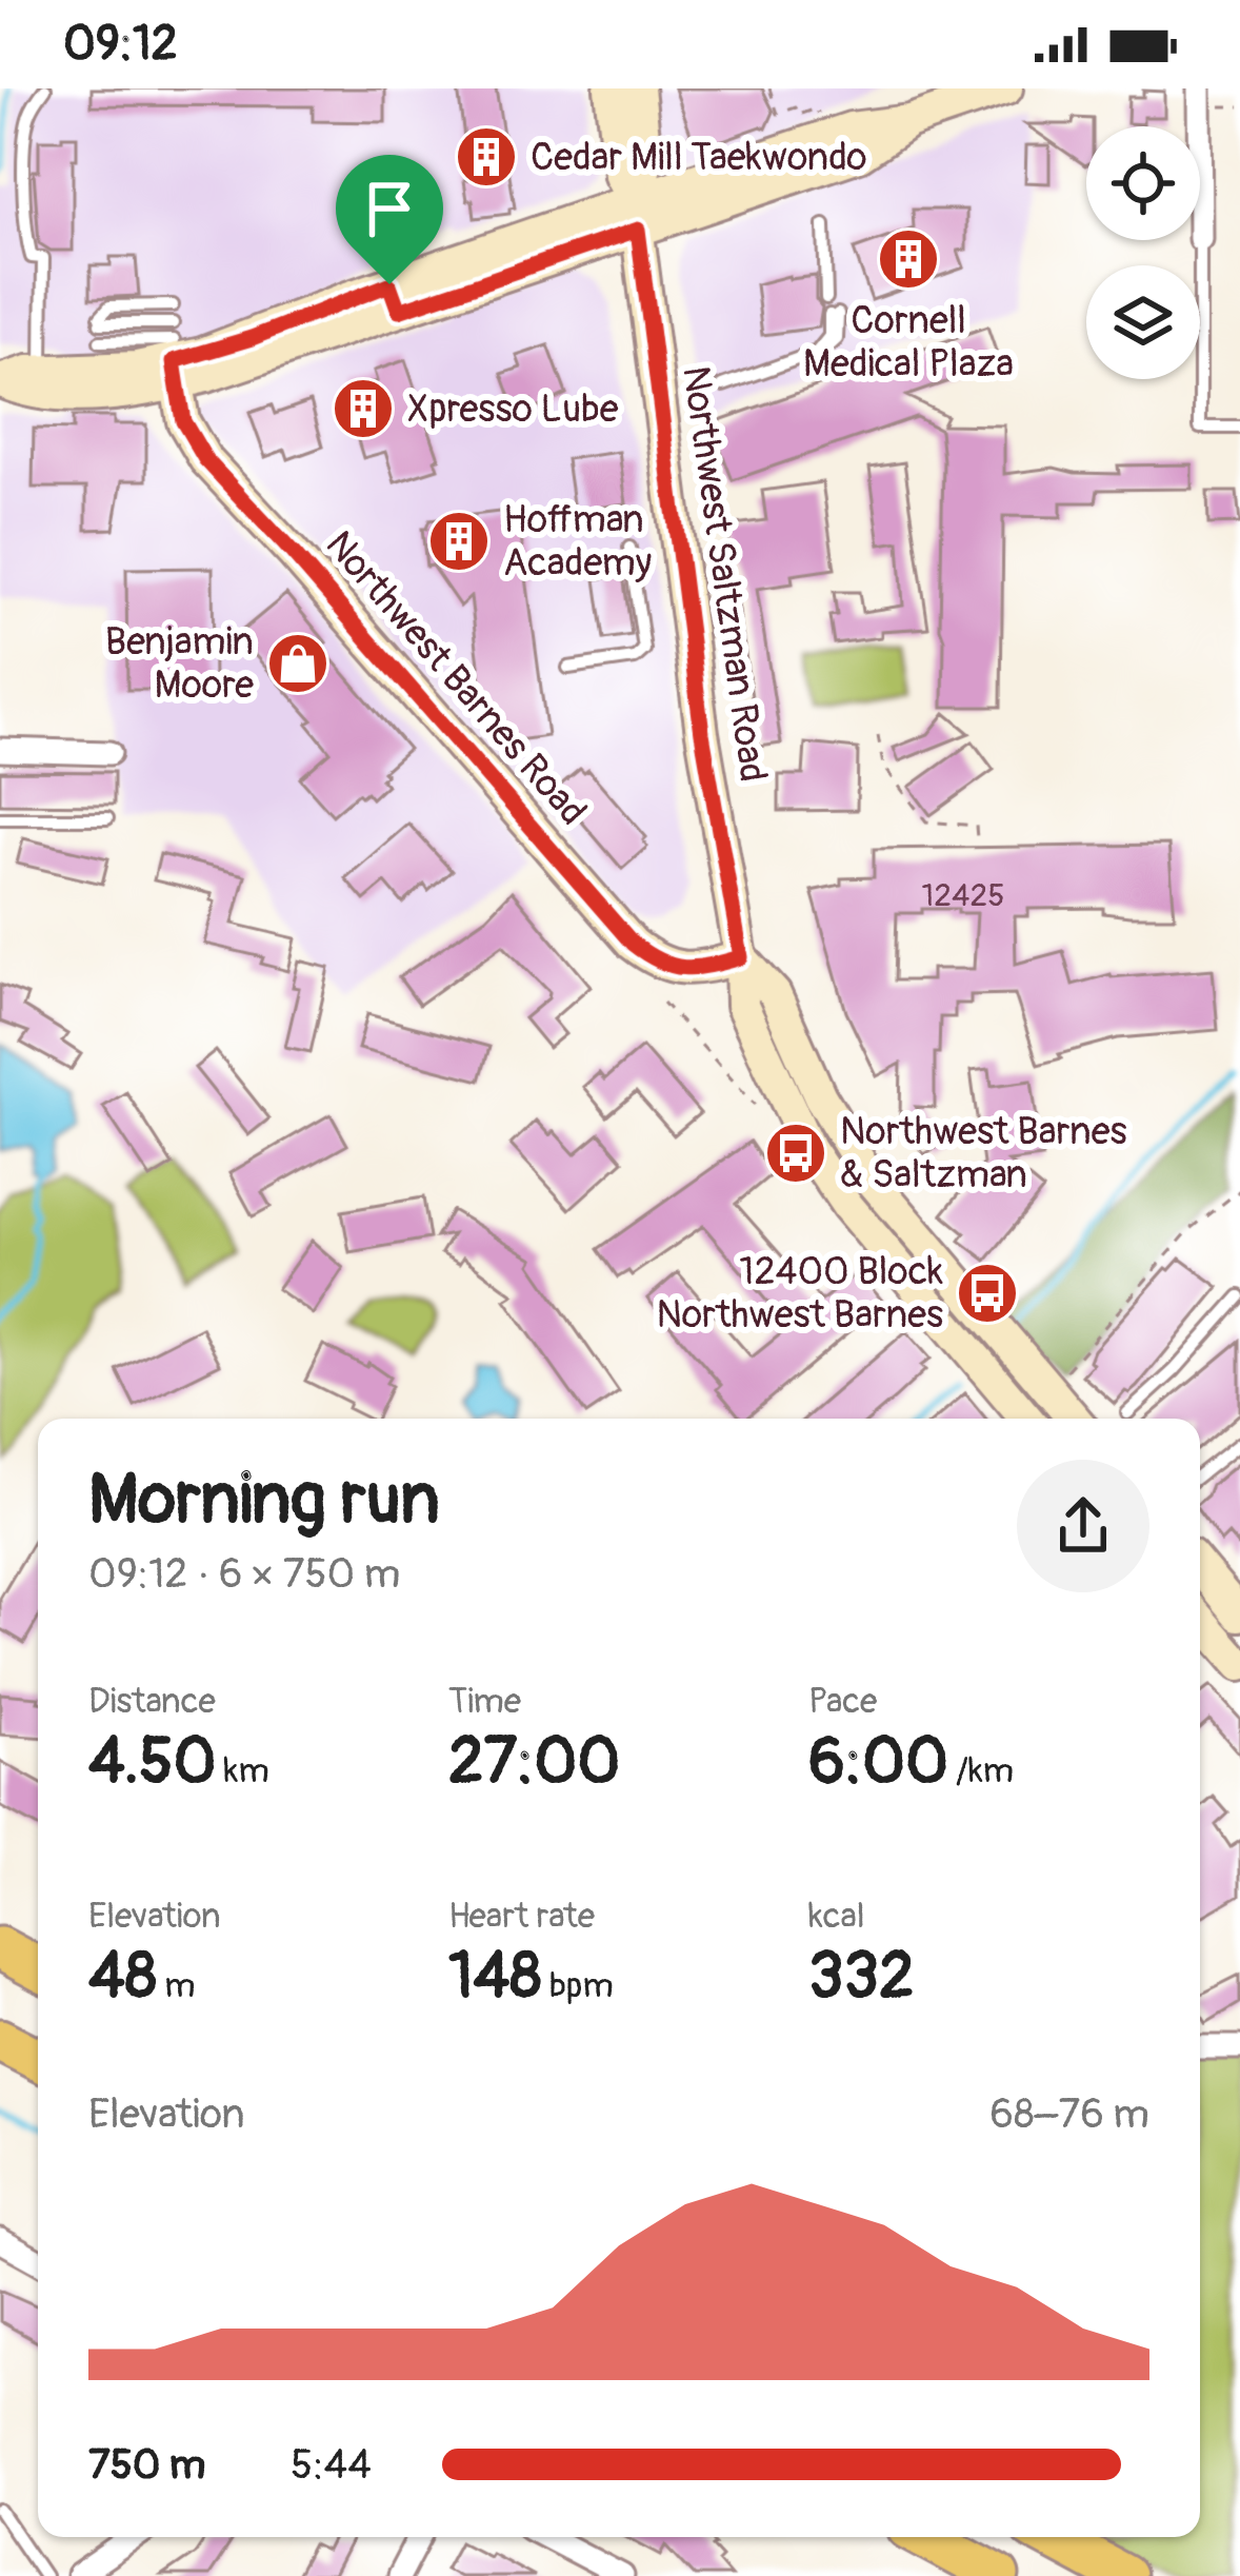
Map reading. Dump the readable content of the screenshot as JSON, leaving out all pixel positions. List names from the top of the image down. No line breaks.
{"streets":{"main road":["Northwest Saltzman Road","Northwest Barnes Road"]},"crossings":[["Northwest Saltzman Road","Northwest Barnes Road"]],"places":{"building":["Cedar Mill Taekwondo","Cornell Medical Plaza","Xpresso Lube","Hoffman Academy"],"shop":["Benjamin Moore"],"bus stop":["Northwest Barnes & Saltzman","12400 Block Northwest Barnes"]},"house_numbers":["12425"],"page":{"status":"09:12","heading":["Morning run","09:12 · 6 × 750 m"],"stats":[["Distance","4.50 km"],["Time","27:00"],["Pace","6:00 /km"],["Elevation","48 m"],["Heart rate","148 bpm"],["kcal","332"]],"chart":["Elevation","68–76 m"],"list":[{"name":"750 m","note":"5:44"}]}}
